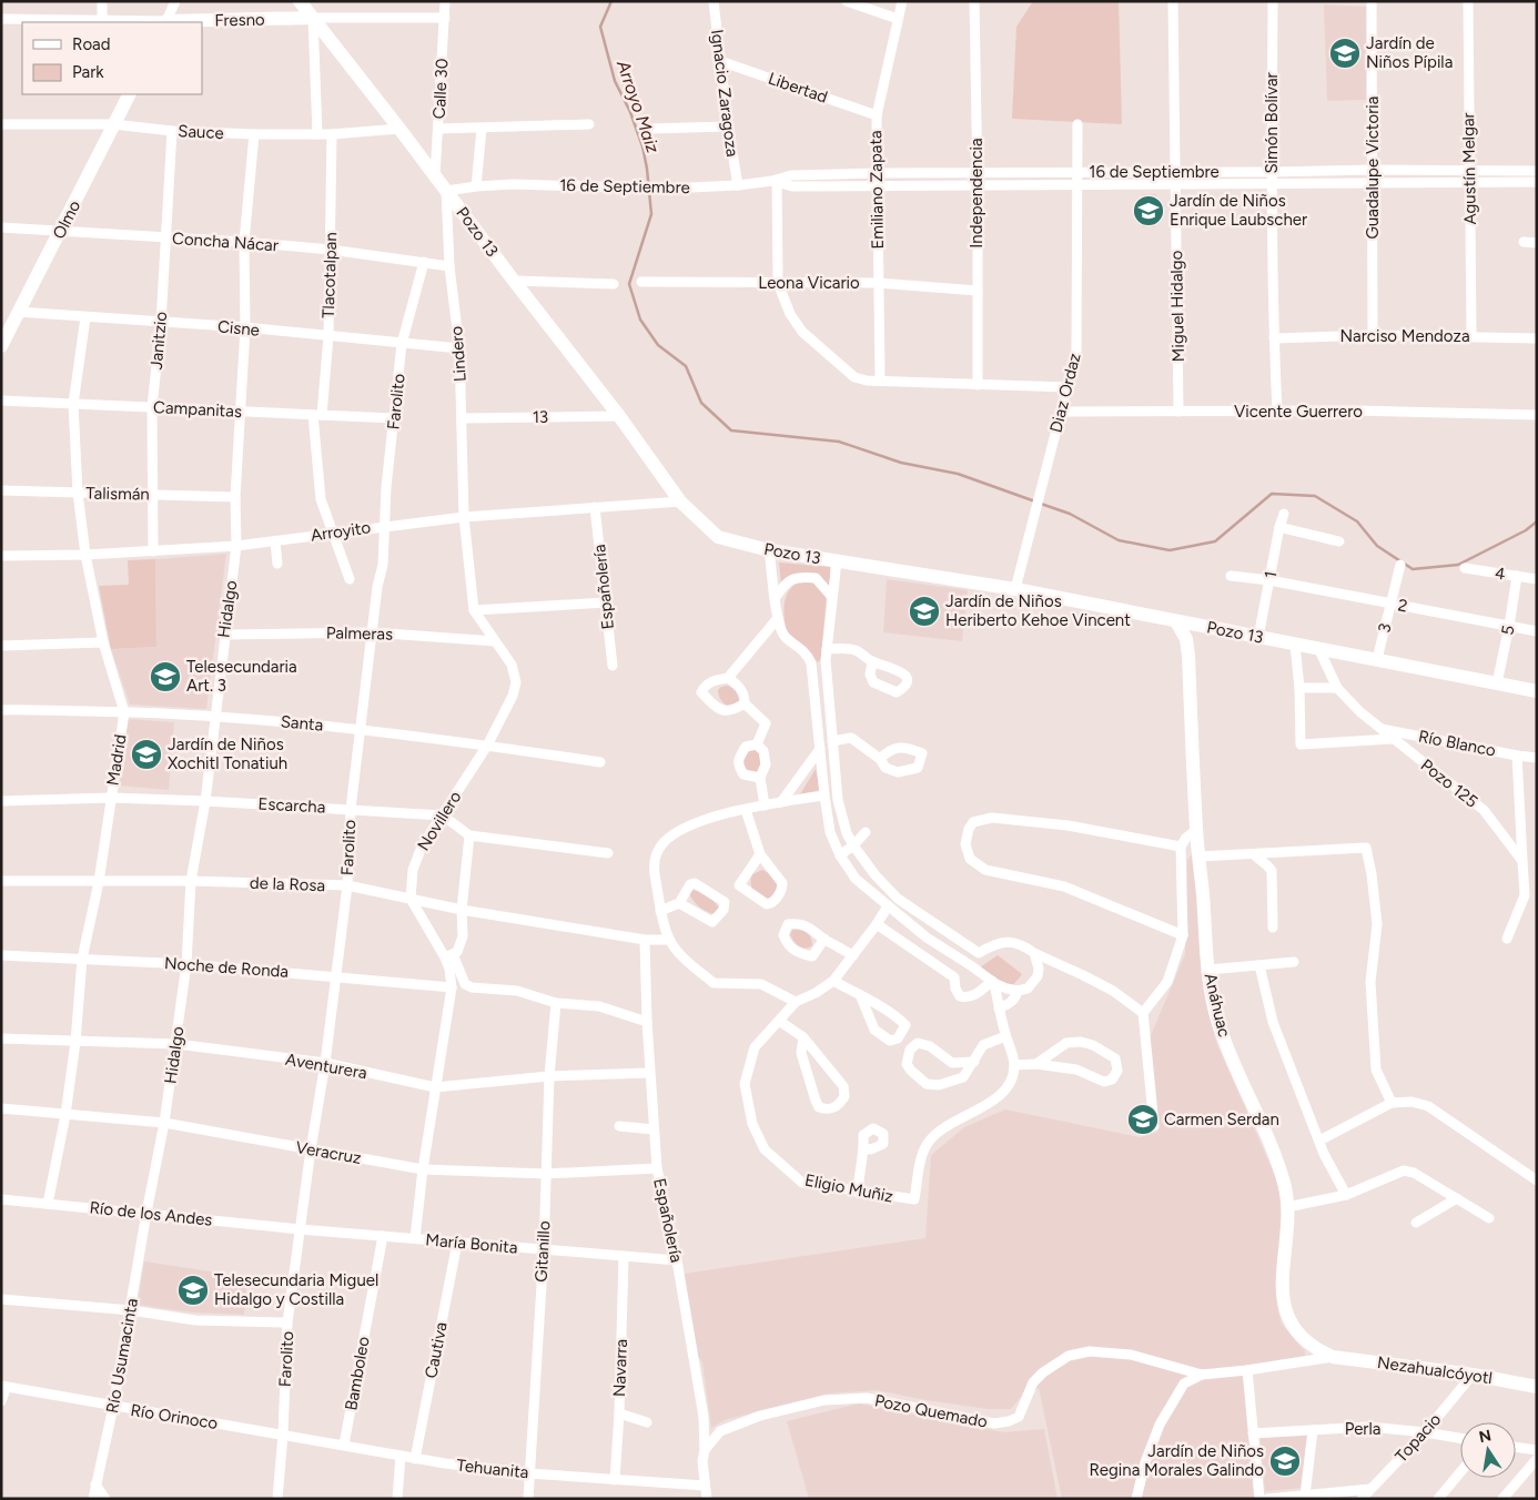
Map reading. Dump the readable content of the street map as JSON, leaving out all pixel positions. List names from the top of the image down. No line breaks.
{"streets":{"main road":["Fresno","Olmo","Pozo 13","Anáhuac","Nezahualcóyotl"],"street":["Libertad","Calle 30","Ignacio Zaragoza","Simón Bolívar","Sauce","Guadalupe Victoria","Agustín Melgar","16 de Septiembre","Emiliano Zapata","Independencia","Concha Nácar","Tlacotalpan","Leona Vicario","Miguel Hidalgo","Cisne","Narciso Mendoza","Janitzio","Lindero","Diaz Ordaz","Farolito","Campanitas","Vicente Guerrero","13","Talismán","Arroyito","4","1","Españolería","2","Hidalgo","3","5","Palmeras","Santa","Río Blanco","Madrid","Pozo 125","Escarcha","Novillero","de la Rosa","Noche de Ronda","Aventurera","Veracruz","Eligio Muñiz","Río de los Andes","María Bonita","Gitanillo","Cautiva","Río Usumacinta","Navarra","Bamboleo","Pozo Quemado","Río Orinoco","Perla","Topacio","Tehuanita"]},"crossings":[["Fresno","Calle 30"],["Fresno","Pozo 13"],["Libertad","Ignacio Zaragoza"],["Libertad","Emiliano Zapata"],["Calle 30","Pozo 13"],["Ignacio Zaragoza","16 de Septiembre"],["Simón Bolívar","16 de Septiembre"],["Simón Bolívar","Narciso Mendoza"],["Simón Bolívar","Vicente Guerrero"],["Sauce","Olmo"],["Sauce","Pozo 13"],["Sauce","Tlacotalpan"],["Sauce","Janitzio"],["Sauce","Hidalgo"],["Guadalupe Victoria","16 de Septiembre"],["Guadalupe Victoria","Narciso Mendoza"],["Agustín Melgar","16 de Septiembre"],["Agustín Melgar","Narciso Mendoza"],["16 de Septiembre","Emiliano Zapata"],["16 de Septiembre","Independencia"],["16 de Septiembre","Pozo 13"],["16 de Septiembre","Miguel Hidalgo"],["16 de Septiembre","Lindero"],["16 de Septiembre","Diaz Ordaz"],["Emiliano Zapata","Leona Vicario"],["Independencia","Leona Vicario"],["Olmo","Concha Nácar"],["Olmo","Cisne"],["Pozo 13","Lindero"],["Pozo 13","Diaz Ordaz"],["Pozo 13","13"],["Pozo 13","Arroyito"],["Pozo 13","1"],["Pozo 13","3"],["Pozo 13","5"],["Pozo 13","Pozo 125"],["Pozo 13","Anáhuac"],["Concha Nácar","Tlacotalpan"],["Concha Nácar","Janitzio"],["Concha Nácar","Lindero"],["Concha Nácar","Farolito"],["Concha Nácar","Hidalgo"],["Tlacotalpan","Cisne"],["Tlacotalpan","Campanitas"],["Tlacotalpan","Arroyito"],["Miguel Hidalgo","Vicente Guerrero"],["Cisne","Janitzio"],["Cisne","Lindero"],["Cisne","Farolito"],["Cisne","Hidalgo"],["Cisne","Madrid"],["Janitzio","Campanitas"],["Janitzio","Talismán"],["Janitzio","Arroyito"],["Lindero","13"],["Lindero","Arroyito"],["Diaz Ordaz","Vicente Guerrero"],["Farolito","Campanitas"],["Farolito","Arroyito"],["Farolito","Palmeras"],["Farolito","Santa"],["Farolito","Escarcha"],["Farolito","de la Rosa"],["Farolito","Noche de Ronda"],["Farolito","Aventurera"],["Farolito","Veracruz"],["Farolito","Río de los Andes"],["Farolito","María Bonita"],["Farolito","Río Orinoco"],["Farolito","Tehuanita"],["Campanitas","Hidalgo"],["Campanitas","Madrid"],["Talismán","Hidalgo"],["Talismán","Madrid"],["Arroyito","Españolería"],["Arroyito","Hidalgo"],["Arroyito","Madrid"],["4","5"],["1","2"],["Españolería","de la Rosa"],["Españolería","Aventurera"],["Españolería","Veracruz"],["Españolería","María Bonita"],["Españolería","Pozo Quemado"],["Españolería","Tehuanita"],["2","3"],["2","5"],["Hidalgo","Palmeras"],["Hidalgo","Santa"],["Hidalgo","Escarcha"],["Hidalgo","de la Rosa"],["Hidalgo","Noche de Ronda"],["Hidalgo","Aventurera"],["Hidalgo","Veracruz"],["Hidalgo","Río de los Andes"],["Hidalgo","Río Usumacinta"],["Palmeras","Novillero"],["Santa","Madrid"],["Santa","Novillero"],["Río Blanco","Pozo 125"],["Madrid","Escarcha"],["Madrid","de la Rosa"],["Madrid","Noche de Ronda"],["Madrid","Aventurera"],["Madrid","Veracruz"],["Madrid","Río de los Andes"],["Escarcha","Novillero"],["Novillero","de la Rosa"],["Anáhuac","Nezahualcóyotl"],["Anáhuac","Pozo Quemado"],["Aventurera","Gitanillo"],["Veracruz","Gitanillo"],["Río de los Andes","María Bonita"],["Río de los Andes","Río Usumacinta"],["María Bonita","Gitanillo"],["María Bonita","Cautiva"],["María Bonita","Navarra"],["María Bonita","Bamboleo"],["Gitanillo","Tehuanita"],["Cautiva","Tehuanita"],["Río Usumacinta","Río Orinoco"],["Navarra","Tehuanita"],["Nezahualcóyotl","Pozo Quemado"],["Nezahualcóyotl","Topacio"],["Bamboleo","Tehuanita"],["Río Orinoco","Tehuanita"],["Perla","Topacio"]],"water":["Arroyo Maiz"],"places":{"school or university":["Jardín de Niños Pípila","Jardín de Niños Enrique Laubscher","Jardín de Niños Heriberto Kehoe Vincent","Telesecundaria Art. 3","Jardín de Niños Xochitl Tonatiuh","Carmen Serdan","Telesecundaria Miguel Hidalgo y Costilla","Jardín de Niños Regina Morales Galindo"]},"legend":["Road","Park"],"north":"top"}
